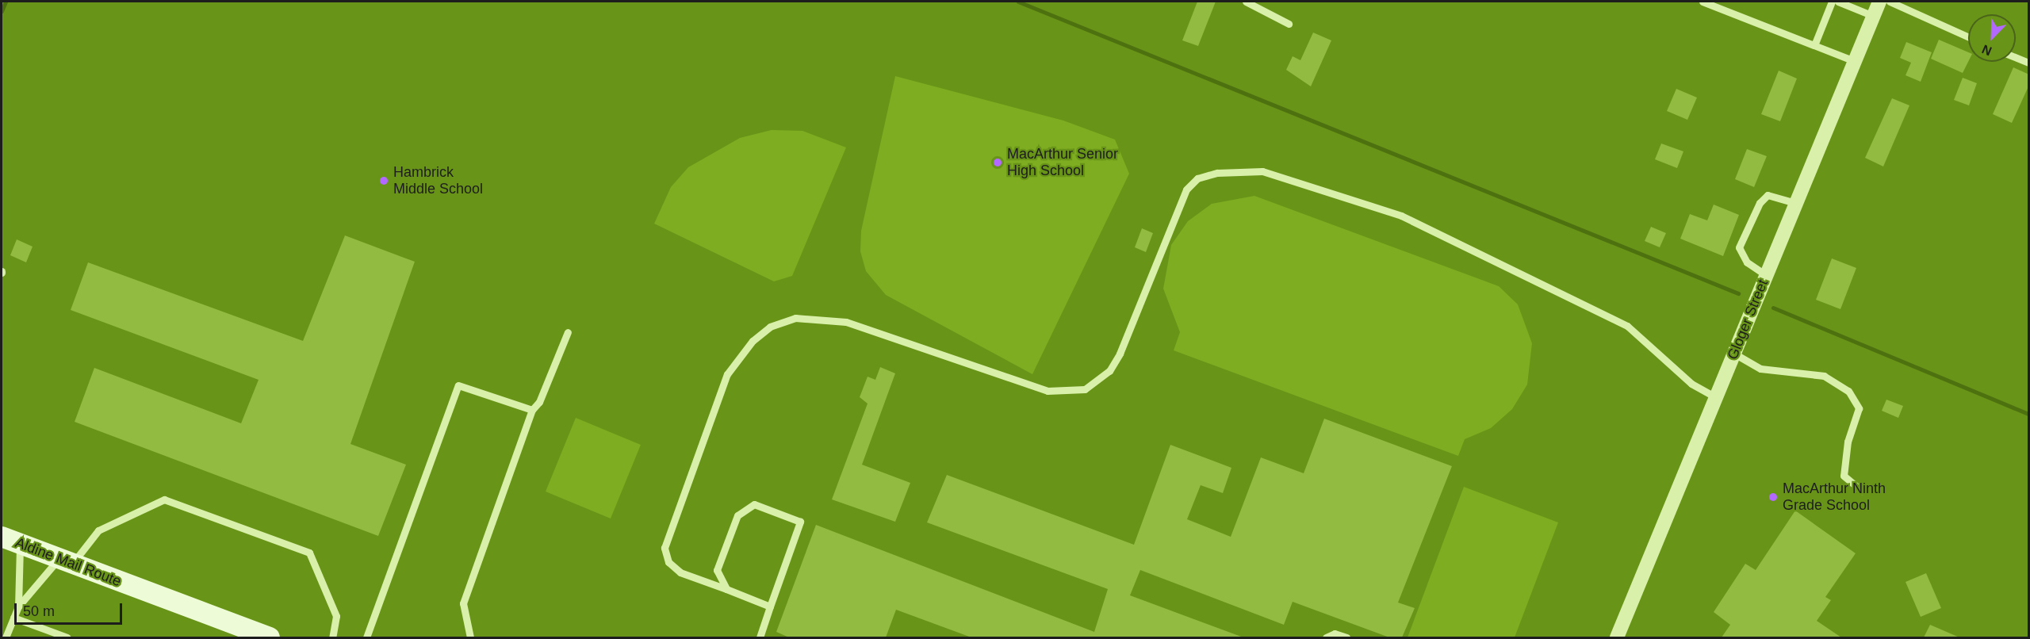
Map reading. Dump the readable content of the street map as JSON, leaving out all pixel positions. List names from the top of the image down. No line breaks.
{"streets":{"main road":["Aldine Mail Route"],"street":["Gloger Street"]},"places":["MacArthur Senior High School","Hambrick Middle School","MacArthur Ninth Grade School"],"scale_bar":"50 m","north":"bottom left"}
